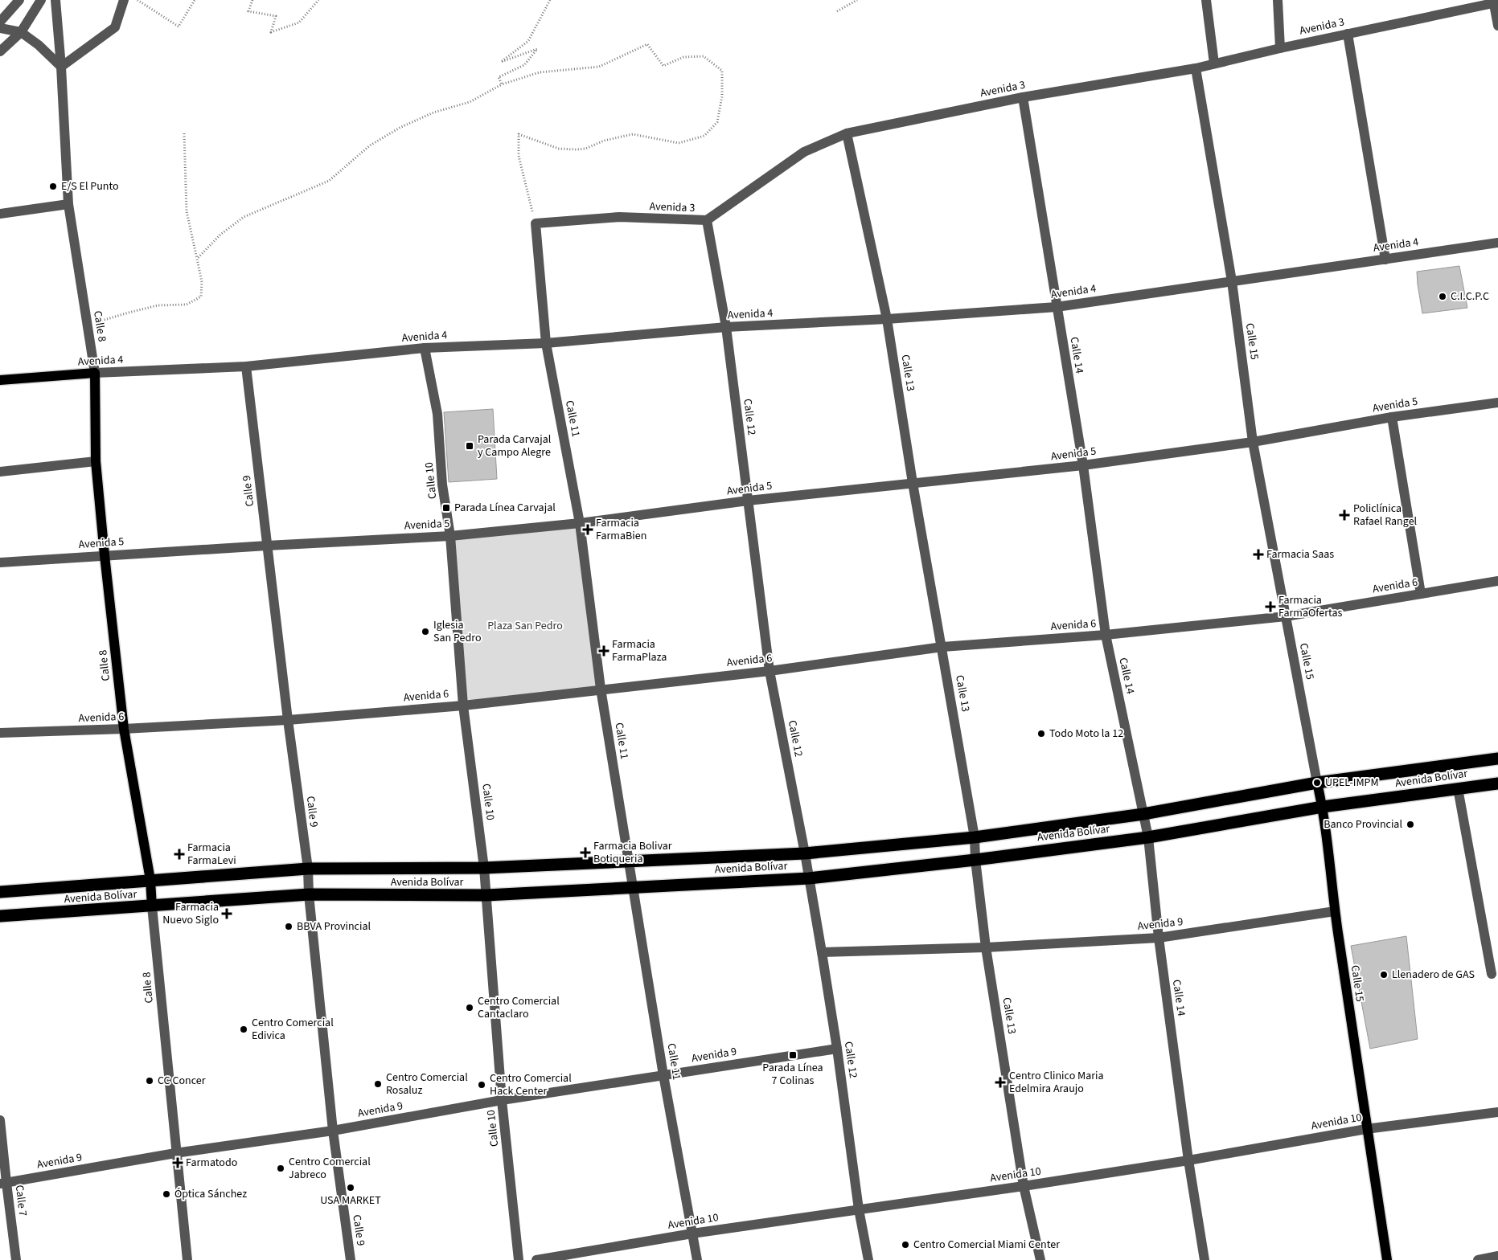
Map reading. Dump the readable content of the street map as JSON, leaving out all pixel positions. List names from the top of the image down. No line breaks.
{"streets":{"highway":["Avenida Bolívar"],"main road":["Avenida 4","Calle 8","Calle 15"],"street":["Avenida 3","Calle 14","Calle 13","Avenida 5","Calle 12","Calle 11","Calle 10","Calle 9","Avenida 6","Avenida 9","Avenida 10","Calle 7"]},"crossings":[["Avenida 3","Calle 15"],["Avenida 3","Calle 14"],["Avenida 3","Calle 13"],["Avenida 3","Calle 12"],["Avenida 3","Calle 11"],["Avenida 4","Calle 8"],["Avenida 4","Calle 15"],["Avenida 4","Calle 14"],["Avenida 4","Calle 13"],["Avenida 4","Calle 12"],["Avenida 4","Calle 11"],["Avenida 4","Calle 10"],["Avenida 4","Calle 9"],["Calle 8","Avenida 5"],["Calle 8","Avenida 6"],["Calle 8","Avenida Bolívar"],["Calle 8","Avenida 9"],["Calle 15","Avenida 5"],["Calle 15","Avenida 6"],["Calle 15","Avenida Bolívar"],["Calle 15","Avenida 9"],["Calle 15","Avenida 10"],["Calle 14","Avenida 5"],["Calle 14","Avenida 6"],["Calle 14","Avenida Bolívar"],["Calle 14","Avenida 9"],["Calle 14","Avenida 10"],["Calle 13","Avenida 5"],["Calle 13","Avenida 6"],["Calle 13","Avenida Bolívar"],["Calle 13","Avenida 9"],["Calle 13","Avenida 10"],["Avenida 5","Calle 12"],["Avenida 5","Calle 11"],["Avenida 5","Calle 10"],["Avenida 5","Calle 9"],["Calle 12","Avenida 6"],["Calle 12","Avenida Bolívar"],["Calle 12","Avenida 9"],["Calle 12","Avenida 10"],["Calle 11","Avenida 6"],["Calle 11","Avenida Bolívar"],["Calle 11","Avenida 9"],["Calle 11","Avenida 10"],["Calle 10","Avenida 6"],["Calle 10","Avenida Bolívar"],["Calle 10","Avenida 9"],["Calle 9","Avenida 6"],["Calle 9","Avenida Bolívar"],["Calle 9","Avenida 9"],["Avenida 9","Calle 7"]],"parks":["Plaza San Pedro"],"places":{"other":["E/S El Punto","C.I.C.P.C","Iglesia San Pedro","Todo Moto la 12","UPEL-IMPM","Banco Provincial","BBVA Provincial","Llenadero de GAS","Centro Comercial Cantaclaro","Centro Comercial Edivica","CC Concer","Centro Comercial Rosaluz","Centro Comercial Hack Center","Centro Comercial Jabreco","USA MARKET","Óptica Sánchez","Centro Comercial Miami Center"],"transit":["Parada Carvajal y Campo Alegre","Parada Línea Carvajal","Parada Línea 7 Colinas"],"health":["Policlínica Rafael Rangel","Farmacia FarmaBien","Farmacia Saas","Farmacia FarmaOfertas","Farmacia FarmaPlaza","Farmacia Bolivar Botiqueria","Farmacia FarmaLevi","Farmacia Nuevo Siglo","Centro Clinico Maria Edelmira Araujo","Farmatodo"]}}
